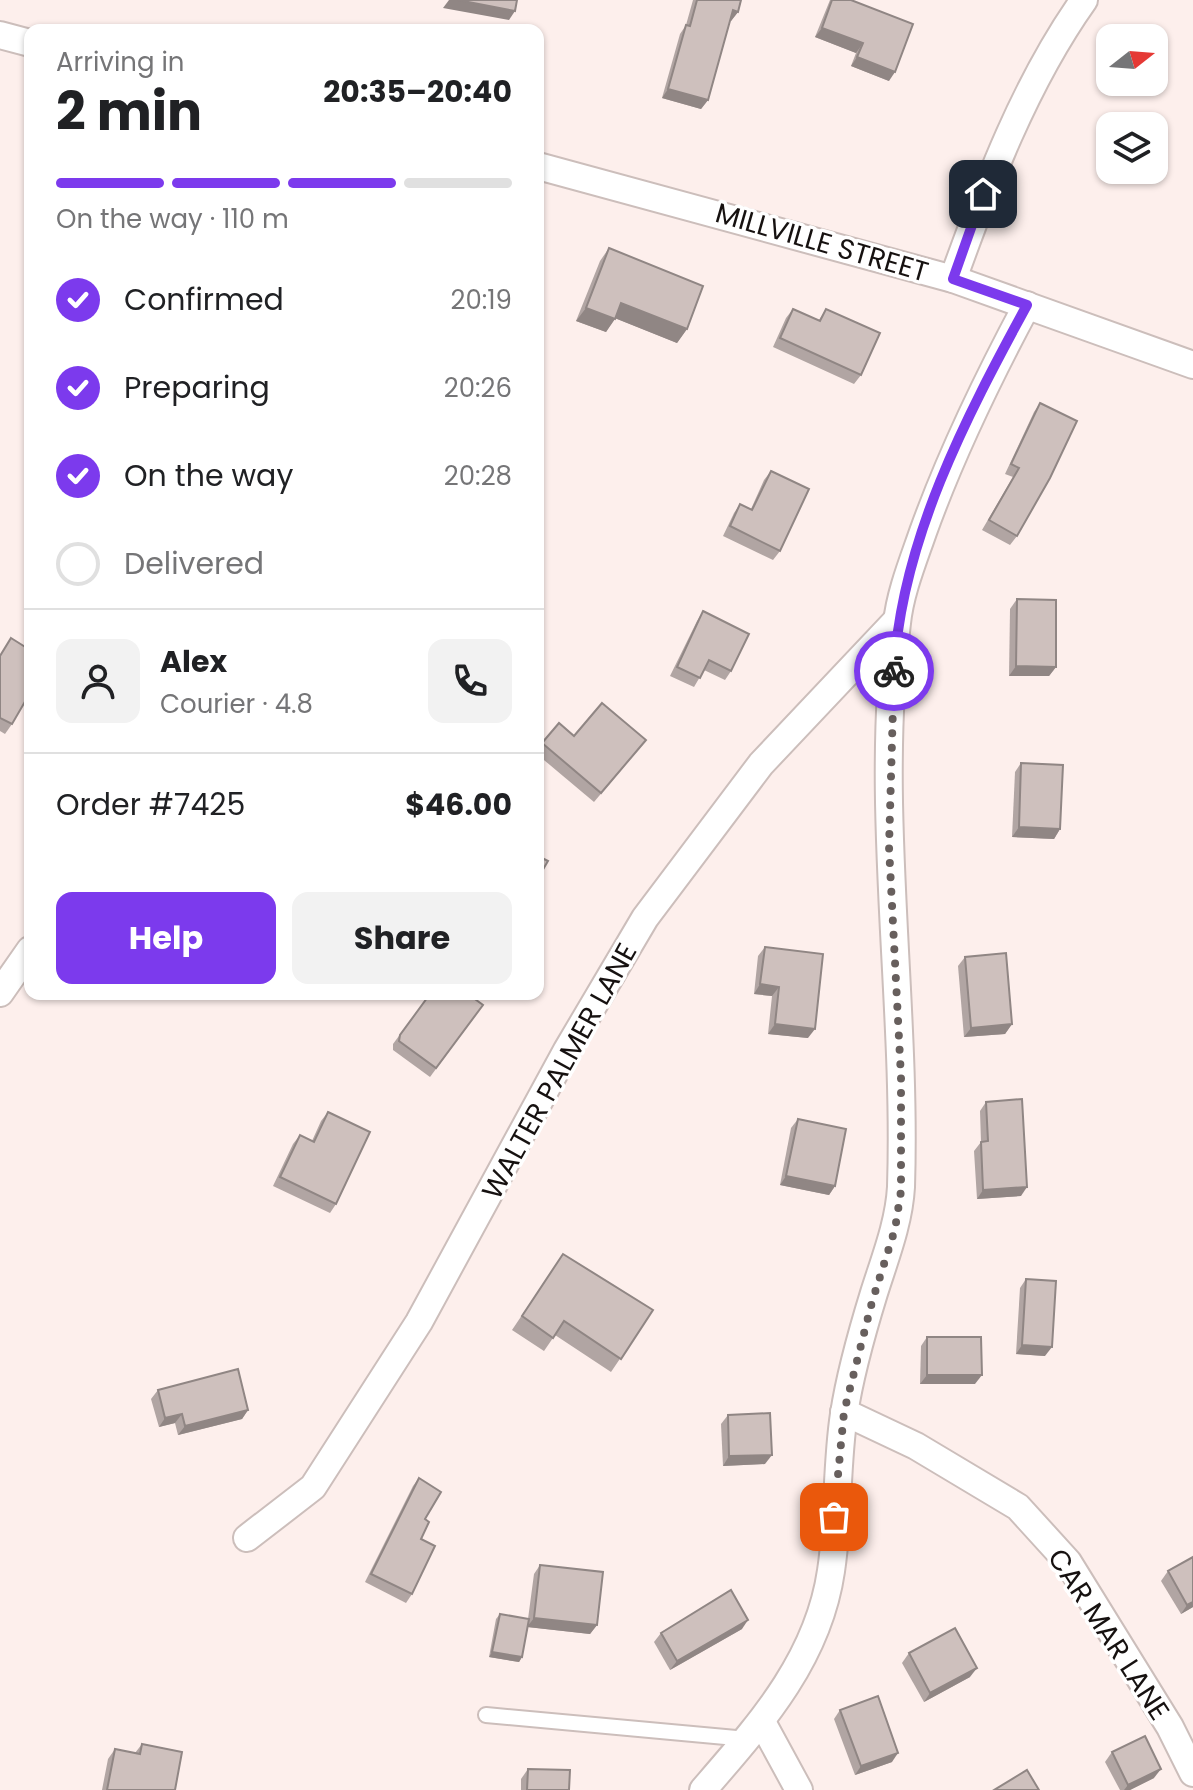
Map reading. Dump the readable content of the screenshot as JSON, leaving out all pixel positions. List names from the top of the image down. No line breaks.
{"streets":{"street":["MILLVILLE STREET","WALTER PALMER LANE","CAR MAR LANE"]},"north":"right","page":{"heading":["2 min","Arriving in","20:35–20:40"],"panel":["Alex","Courier · 4.8","Order #7425","$46.00"],"bar":"On the way · 110 m","list":[["Confirmed","20:19"],["Preparing","20:26"],["On the way","20:28"],"Delivered"],"buttons":["Help","Share"]}}
